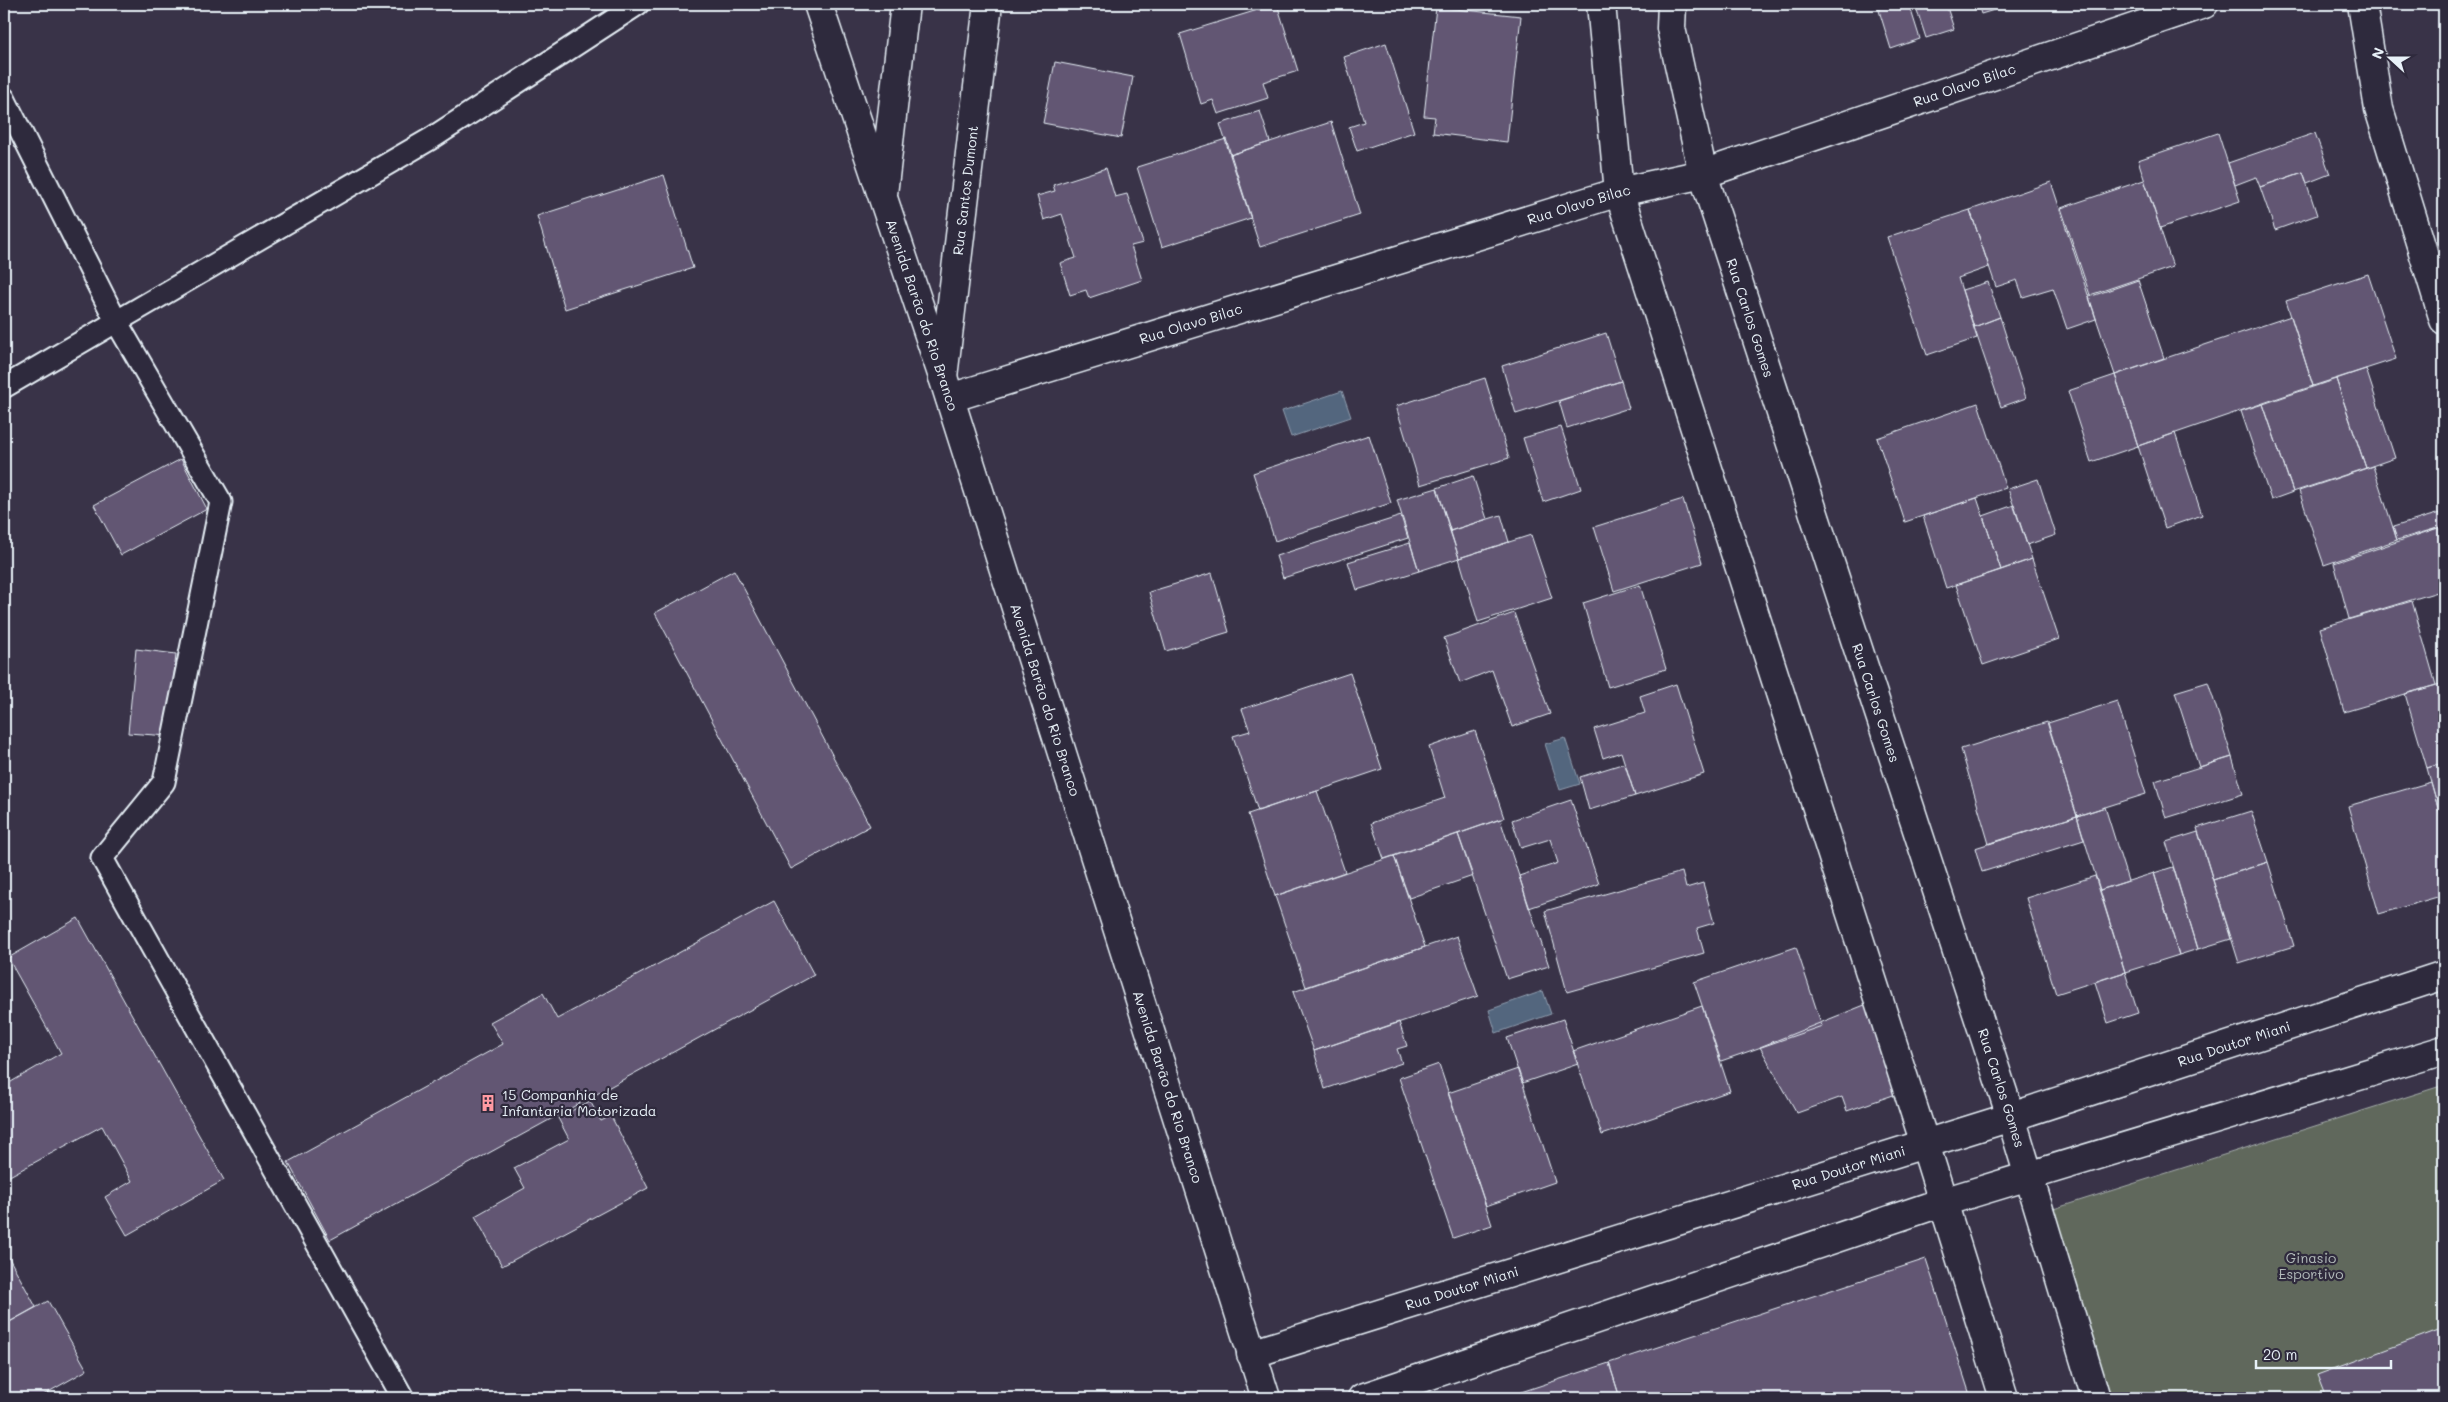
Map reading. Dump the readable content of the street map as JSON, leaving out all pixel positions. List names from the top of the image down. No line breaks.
{"streets":{"street":["Rua Olavo Bilac","Rua Santos Dumont","Avenida Barão do Rio Branco","Rua Carlos Gomes","Rua Doutor Miani"]},"crossings":[["Rua Olavo Bilac","Rua Santos Dumont"],["Rua Olavo Bilac","Avenida Barão do Rio Branco"],["Rua Olavo Bilac","Rua Carlos Gomes"],["Rua Santos Dumont","Avenida Barão do Rio Branco"],["Avenida Barão do Rio Branco","Rua Doutor Miani"],["Rua Carlos Gomes","Rua Doutor Miani"]],"parks":["Ginasio Esportivo"],"places":{"building":["15 Companhia de Infantaria Motorizada"]},"scale_bar":"20 m","north":"left"}
